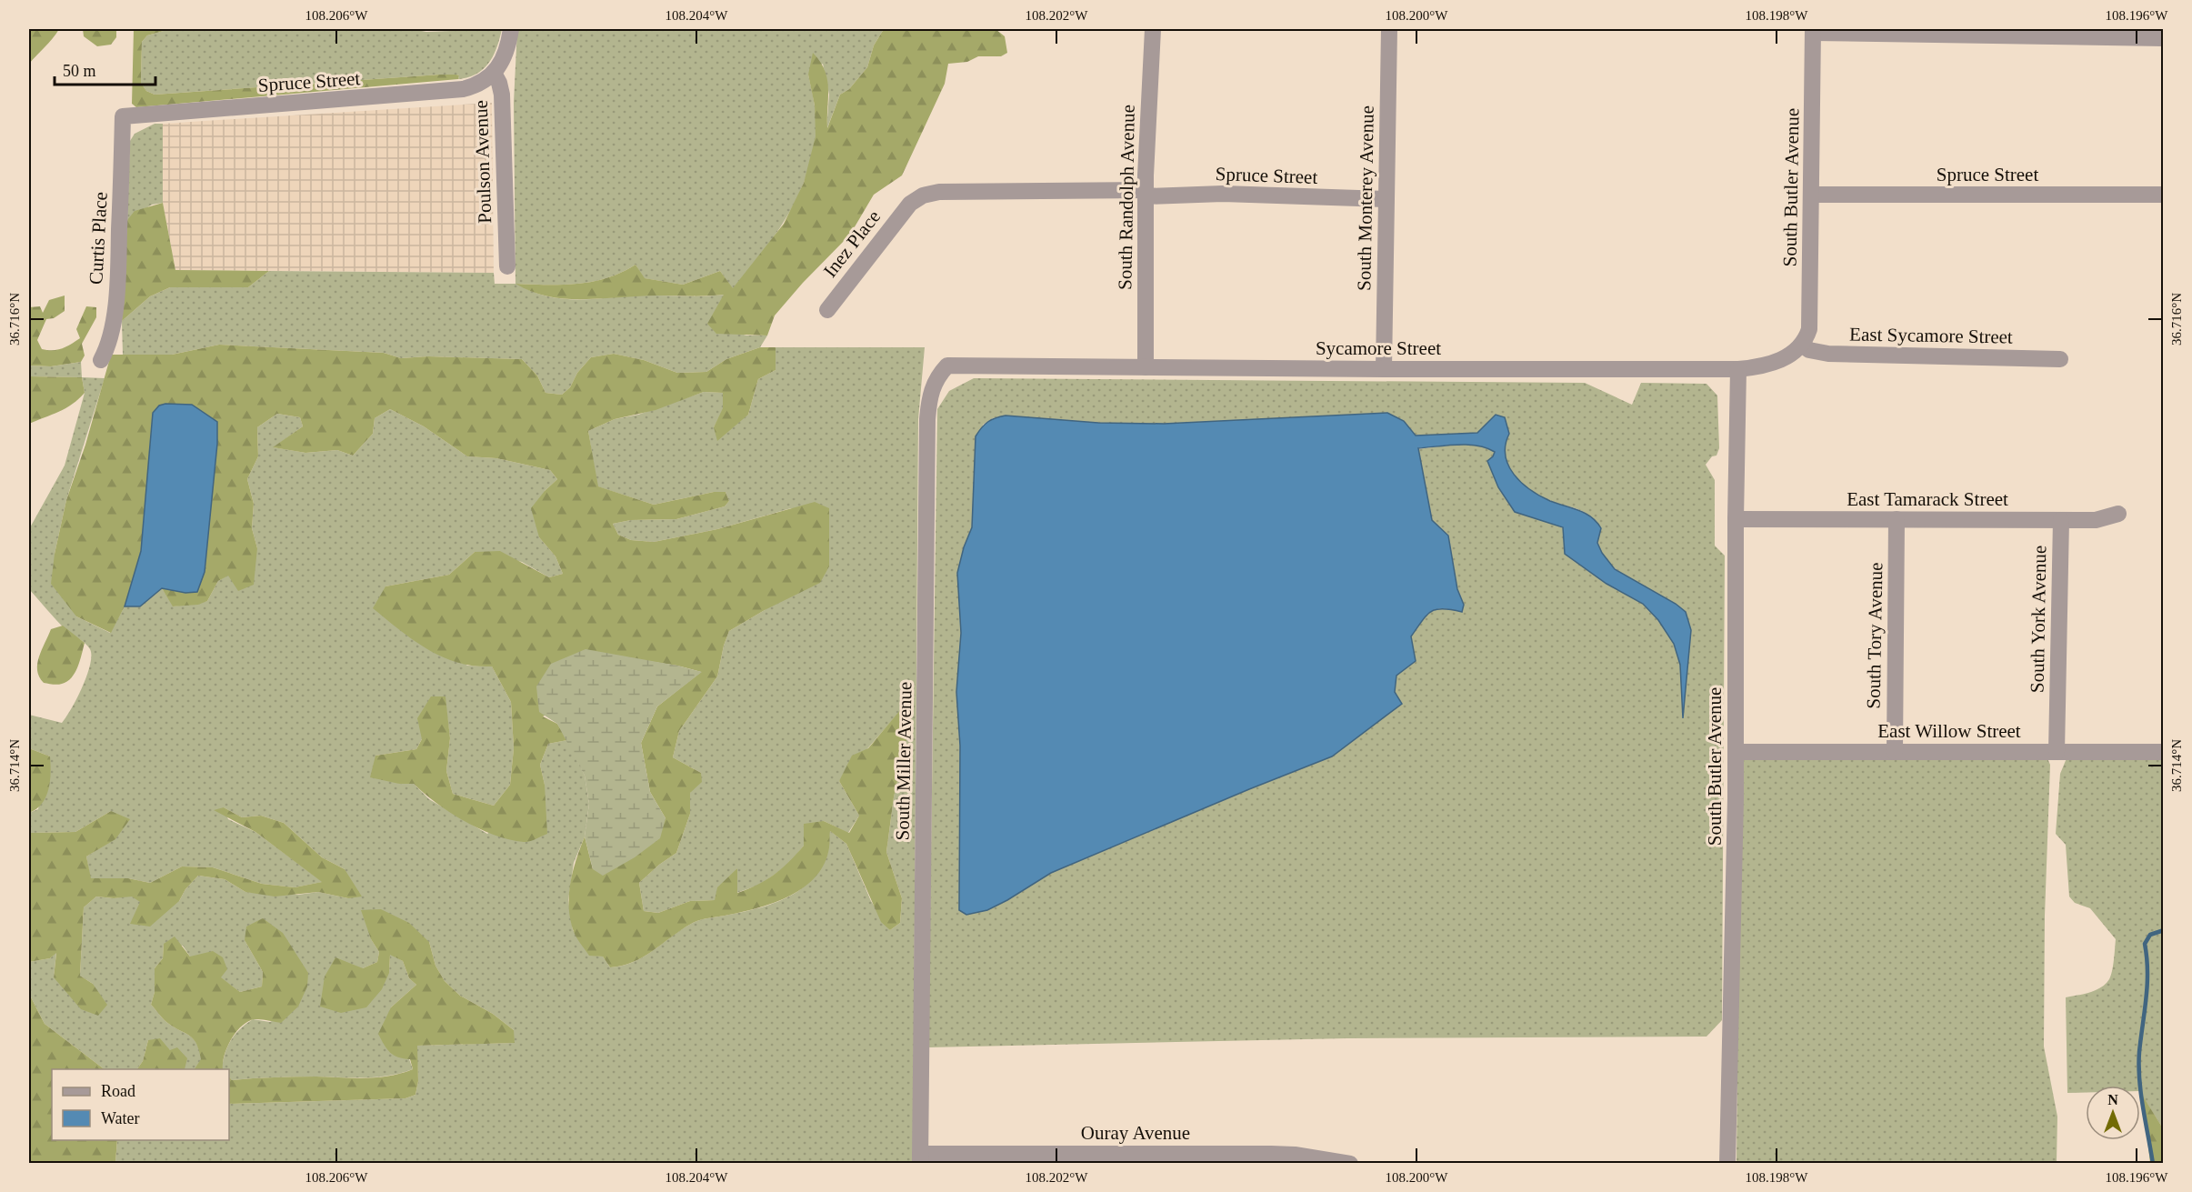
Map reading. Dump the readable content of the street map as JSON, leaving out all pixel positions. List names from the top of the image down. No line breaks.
{"streets":{"street":["Spruce Street","Poulson Avenue","South Butler Avenue","South Randolph Avenue","South Monterey Avenue","Curtis Place","Inez Place","East Sycamore Street","Sycamore Street","East Tamarack Street","South York Avenue","South Tory Avenue","East Willow Street","South Miller Avenue","Ouray Avenue"]},"crossings":[["Spruce Street","Poulson Avenue"],["Spruce Street","South Butler Avenue"],["Spruce Street","South Randolph Avenue"],["Spruce Street","South Monterey Avenue"],["Spruce Street","Curtis Place"],["Spruce Street","Inez Place"],["South Butler Avenue","East Sycamore Street"],["South Butler Avenue","Sycamore Street"],["South Butler Avenue","East Tamarack Street"],["South Butler Avenue","East Willow Street"],["South Randolph Avenue","Sycamore Street"],["South Monterey Avenue","Sycamore Street"],["East Sycamore Street","Sycamore Street"],["Sycamore Street","South Miller Avenue"],["East Tamarack Street","South York Avenue"],["East Tamarack Street","South Tory Avenue"],["South York Avenue","East Willow Street"],["South Tory Avenue","East Willow Street"],["South Miller Avenue","Ouray Avenue"]],"legend":["Road","Water"],"scale_bar":"50 m","north":"top","coordinates":["108.206°W","108.204°W","108.202°W","108.200°W","108.198°W","108.196°W","36.716°N","36.714°N"]}
